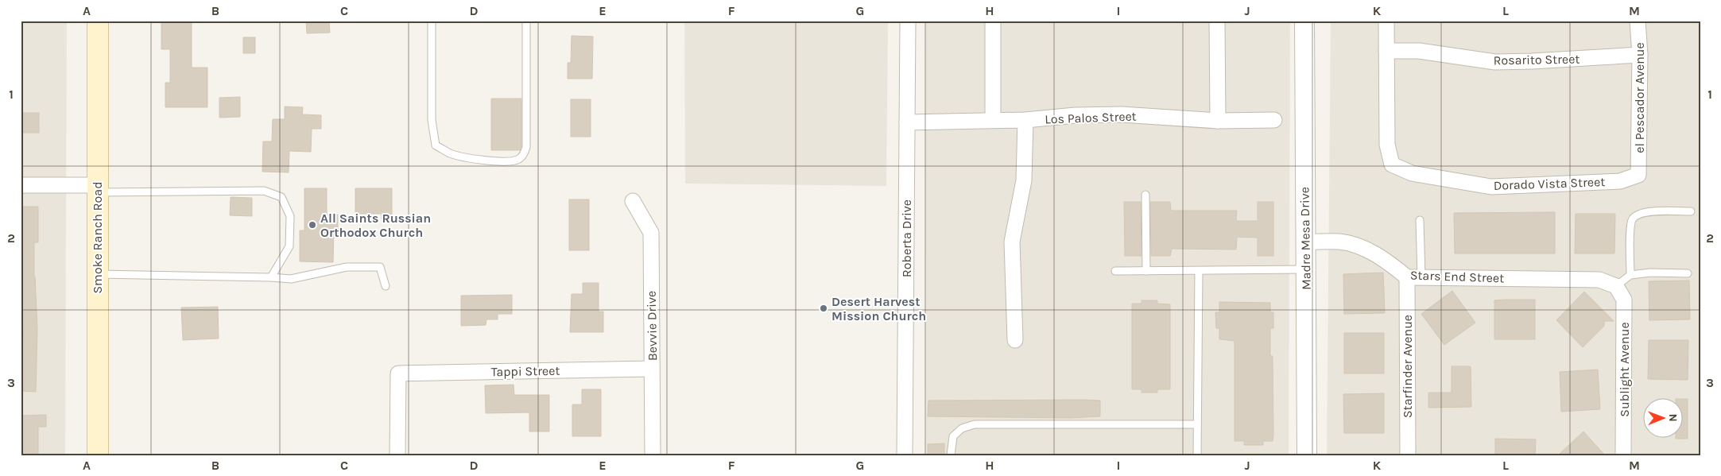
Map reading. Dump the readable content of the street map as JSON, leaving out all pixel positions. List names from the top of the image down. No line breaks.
{"streets":{"main road":["Smoke Ranch Road"],"street":["Rosarito Street","el Pescador Avenue","Los Palos Street","Dorado Vista Street","Roberta Drive","Madre Mesa Drive","Stars End Street","Bevvie Drive","Starfinder Avenue","Sublight Avenue","Tappi Street"]},"crossings":[["Rosarito Street","el Pescador Avenue"],["Rosarito Street","Dorado Vista Street"],["el Pescador Avenue","Dorado Vista Street"],["Los Palos Street","Roberta Drive"],["Madre Mesa Drive","Stars End Street"],["Stars End Street","Starfinder Avenue"],["Stars End Street","Sublight Avenue"],["Bevvie Drive","Tappi Street"]],"places":["All Saints Russian Orthodox Church","Desert Harvest Mission Church"],"north":"right","grid":{"columns":["A","B","C","D","E","F","G","H","I","J","K","L","M"],"rows":["1","2","3"]}}
